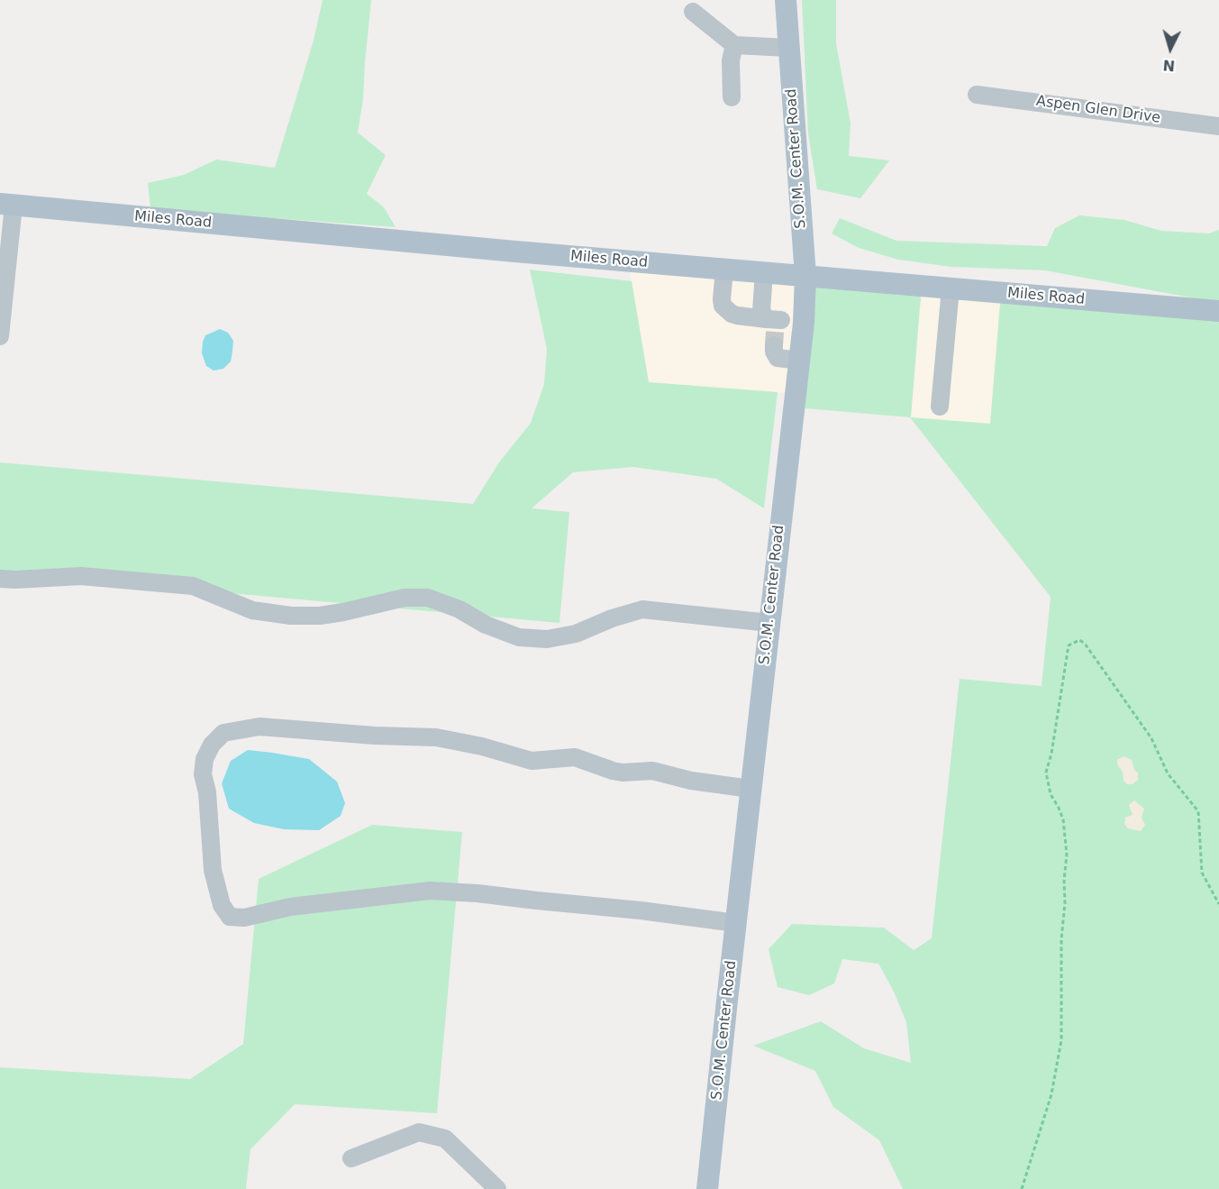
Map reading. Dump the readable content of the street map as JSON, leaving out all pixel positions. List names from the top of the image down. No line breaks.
{"streets":{"main road":["S.O.M. Center Road","Miles Road"],"street":["Aspen Glen Drive"]},"crossings":[["S.O.M. Center Road","Miles Road"]],"north":"bottom"}
